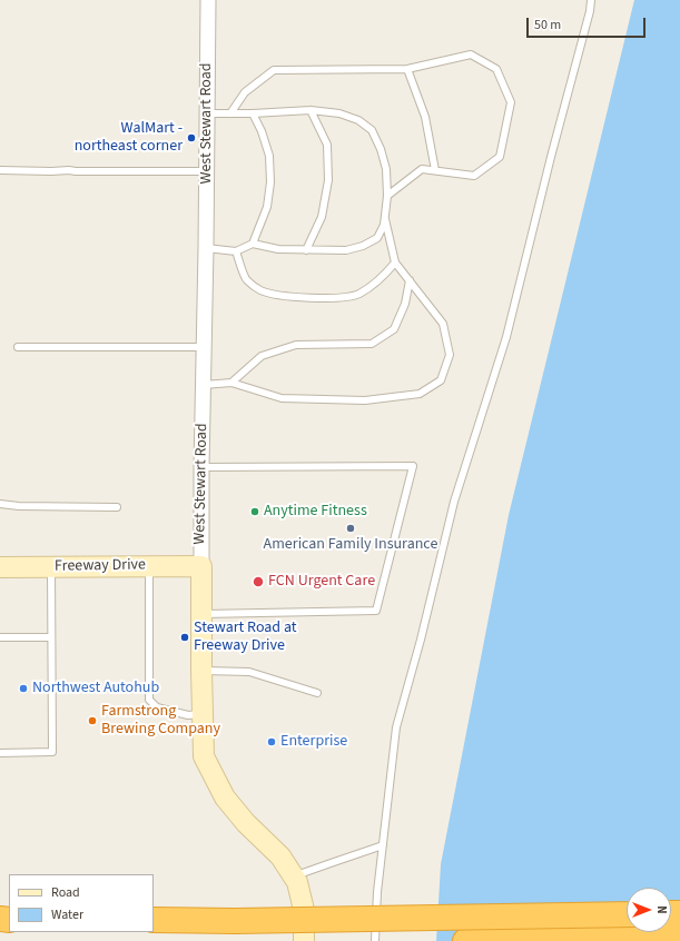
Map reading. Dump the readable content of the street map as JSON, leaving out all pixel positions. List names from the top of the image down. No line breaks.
{"streets":{"street":["West Stewart Road","Freeway Drive"]},"crossings":[["West Stewart Road","Freeway Drive"]],"places":["WalMart - northeast corner","Anytime Fitness","American Family Insurance","FCN Urgent Care","Stewart Road at Freeway Drive","Northwest Autohub","Farmstrong Brewing Company","Enterprise"],"legend":["Road","Water"],"scale_bar":"50 m","north":"right"}
